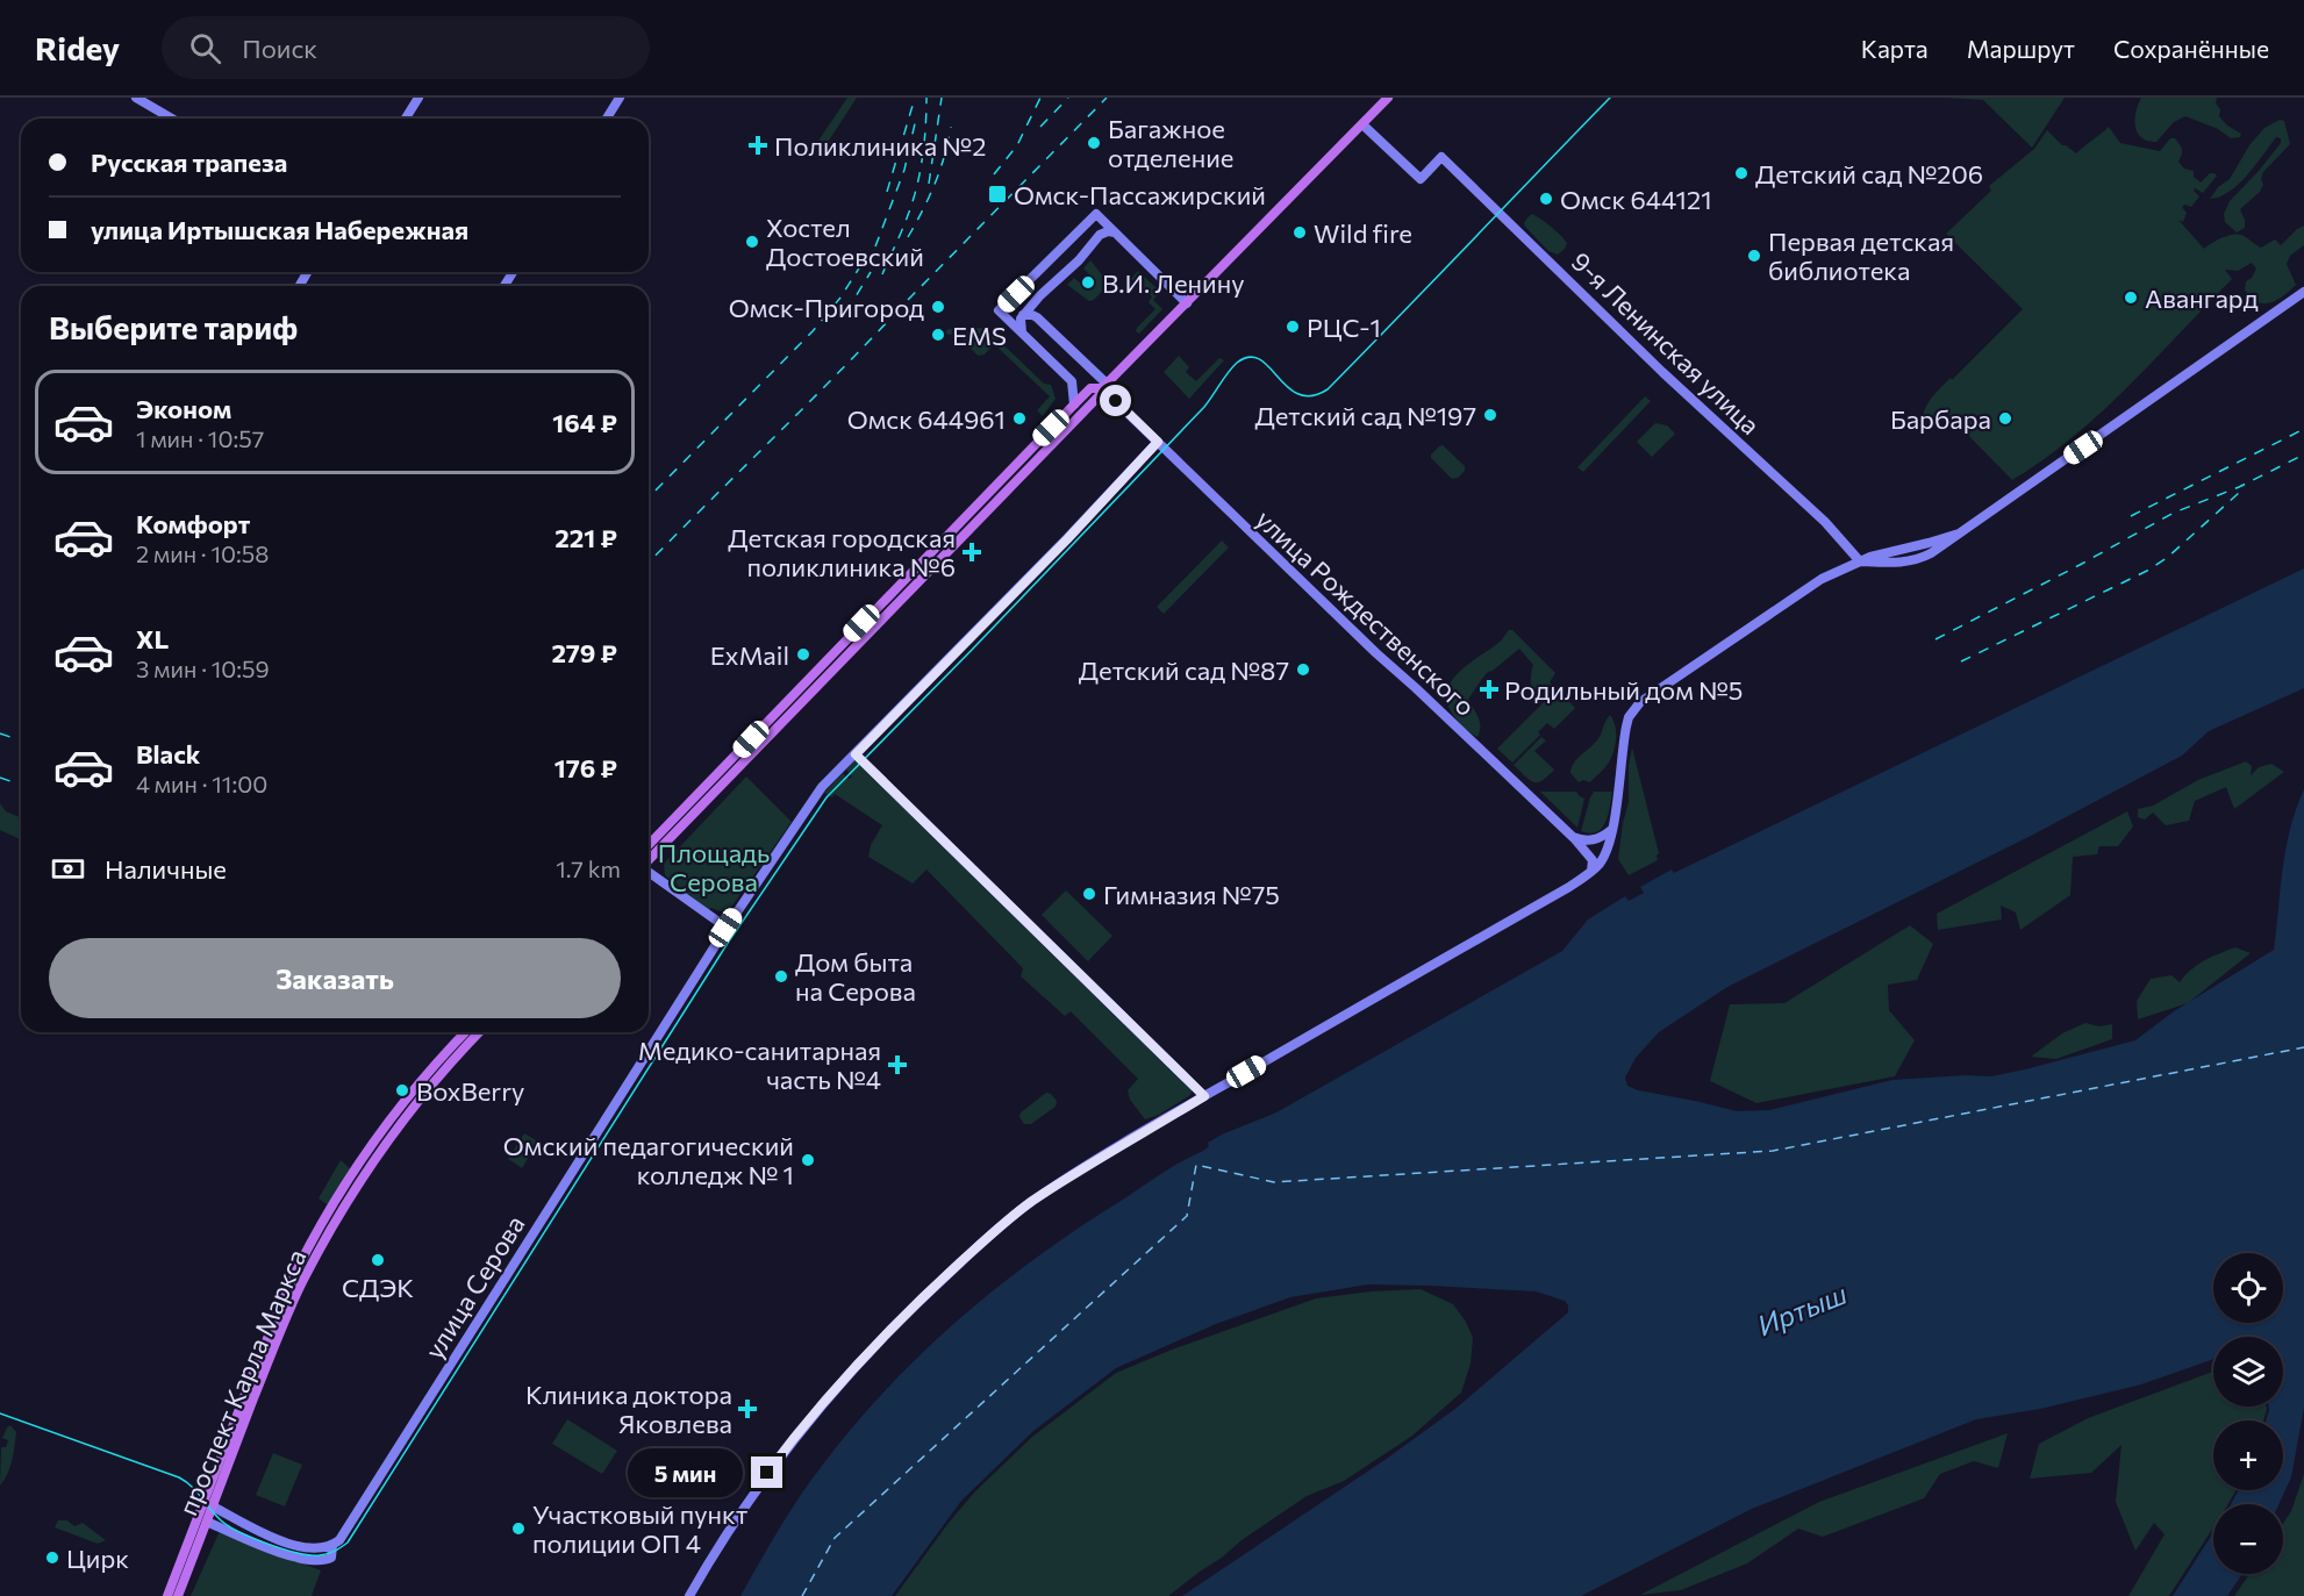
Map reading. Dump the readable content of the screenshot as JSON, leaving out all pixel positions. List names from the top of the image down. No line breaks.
{"streets":{"main road":["проспект Карла Маркса"],"street":["9-я Ленинская улица","улица Рождественского","улица Серова"]},"crossings":[["улица Рождественского","улица Серова"]],"water":["Иртыш"],"parks":["Площадь Серова"],"places":{"other":["Багажное отделение","Детский сад №206","Омск 644121","Wild fire","Хостел Достоевский","Первая детская библиотека","В.И. Ленину","Авангард","Омск-Пригород","РЦС-1","EMS","Детский сад №197","Омск 644961","Барбара","ExMail","Детский сад №87","Гимназия №75","Дом быта на Серова","BoxBerry","Омский педагогический колледж № 1","СДЭК","Участковый пункт полиции ОП 4","Цирк"],"health":["Поликлиника №2","Детская городская поликлиника №6","Родильный дом №5","Медико-санитарная часть №4","Клиника доктора Яковлева"],"transit":["Омск-Пассажирский"]},"page":{"header":"Ridey","search":"Поиск","nav":["Карта","Маршрут","Сохранённые"],"banner":["Русская трапеза","улица Иртышская Набережная"],"heading":"Выберите тариф","list":[{"name":"Эконом","note":"1 мин · 10:57","value":"164 ₽"},{"name":"Комфорт","note":"2 мин · 10:58","value":"221 ₽"},{"name":"XL","note":"3 мин · 10:59","value":"279 ₽"},{"name":"Black","note":"4 мин · 11:00","value":"176 ₽"}],"pay":["Наличные","1.7 km"],"buttons":"Заказать","map_buttons":["+","−"],"bubble":"5 мин"}}
